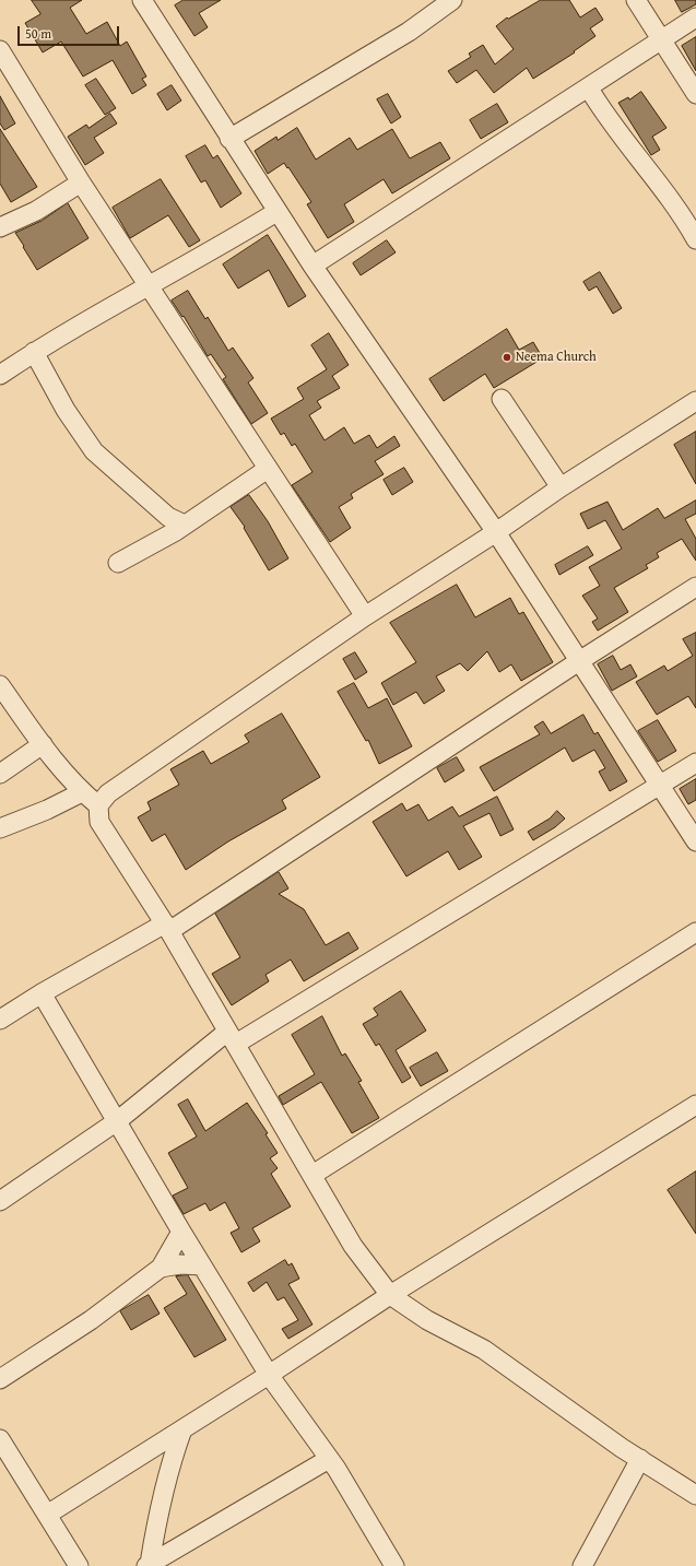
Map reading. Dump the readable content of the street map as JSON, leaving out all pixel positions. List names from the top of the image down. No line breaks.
{"places":["Neema Church"],"scale_bar":"50 m"}
